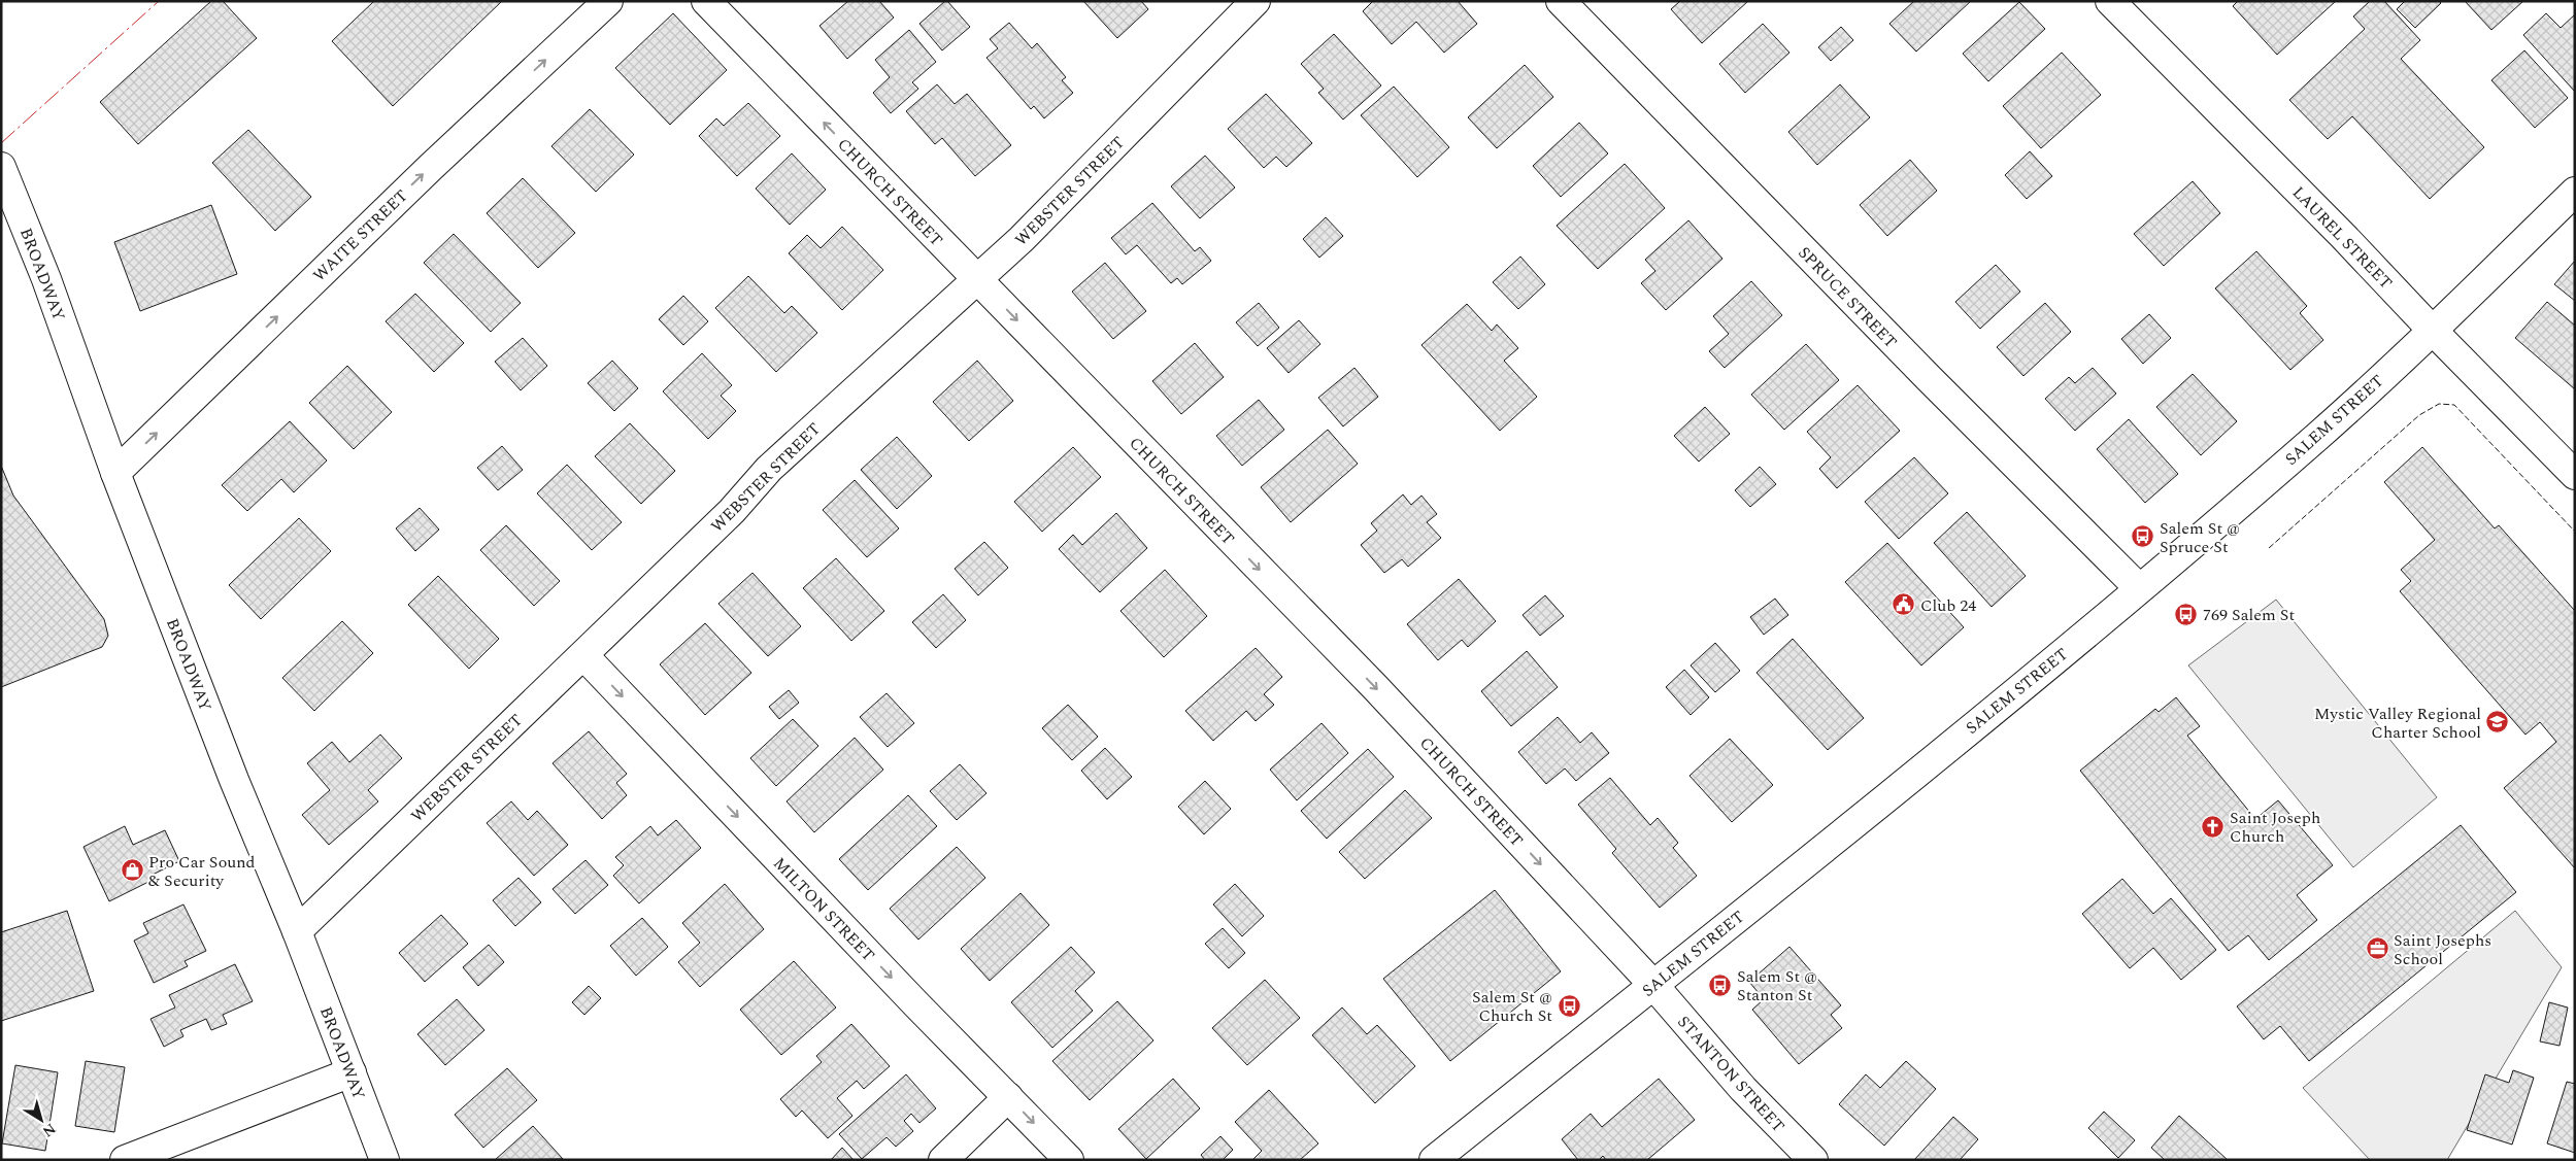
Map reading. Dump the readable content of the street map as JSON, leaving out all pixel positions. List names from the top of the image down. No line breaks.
{"streets":{"street":["WEBSTER STREET","CHURCH STREET","WAITE STREET","LAUREL STREET","BROADWAY","SPRUCE STREET","SALEM STREET","MILTON STREET","STANTON STREET"]},"crossings":[["WEBSTER STREET","CHURCH STREET"],["WEBSTER STREET","BROADWAY"],["WEBSTER STREET","MILTON STREET"],["CHURCH STREET","SALEM STREET"],["CHURCH STREET","STANTON STREET"],["WAITE STREET","BROADWAY"],["LAUREL STREET","SALEM STREET"],["SPRUCE STREET","SALEM STREET"],["SALEM STREET","STANTON STREET"]],"one_way":["WAITE STREET","MILTON STREET"],"places":{"bus stop":["Salem St @ Spruce St","769 Salem St","Salem St @ Stanton St","Salem St @ Church St"],"public building":["Club 24"],"school or university":["Mystic Valley Regional Charter School"],"church":["Saint Joseph Church"],"shop":["Pro Car Sound & Security"],"office":["Saint Josephs School"]},"north":"bottom right"}
